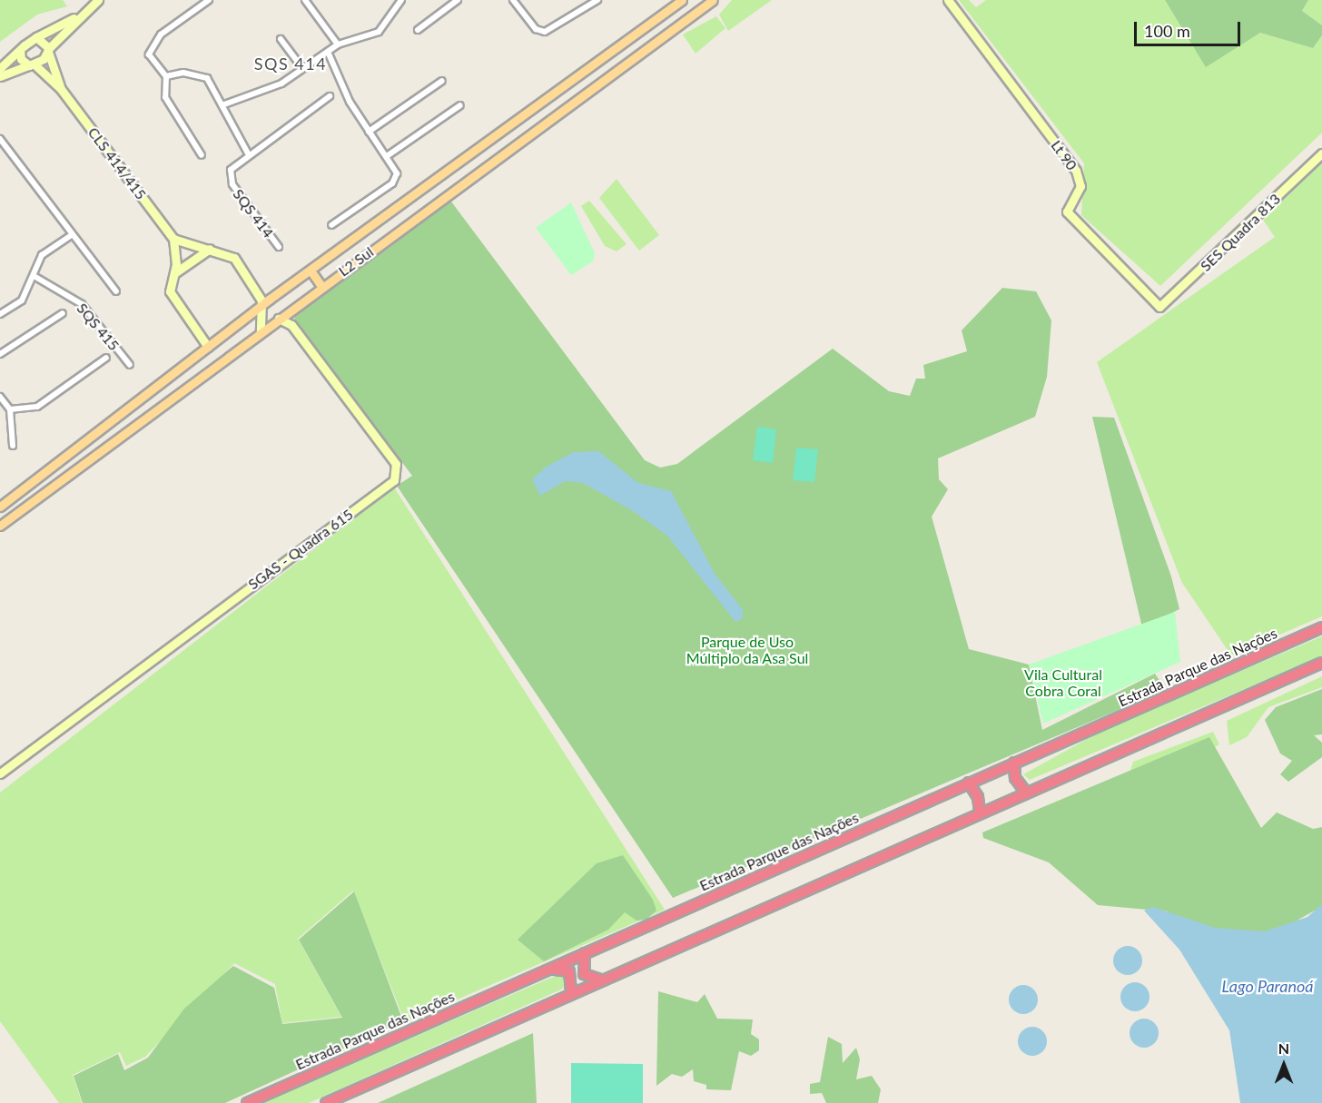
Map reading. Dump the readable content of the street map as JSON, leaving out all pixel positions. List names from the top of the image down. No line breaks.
{"streets":{"highway":["Estrada Parque das Nações"],"main road":["L2 Sul"],"street":["Lt 90","CLS 414/415","SQS 414","SES Quadra 813","SQS 415","SGAS - Quadra 615"]},"crossings":[["Lt 90","SES Quadra 813"],["L2 Sul","SGAS - Quadra 615"]],"districts":["SQS 414"],"water":["Lago Paranoá"],"parks":["Parque de Uso Múltiplo da Asa Sul","Vila Cultural Cobra Coral"],"scale_bar":"100 m","north":"top"}
